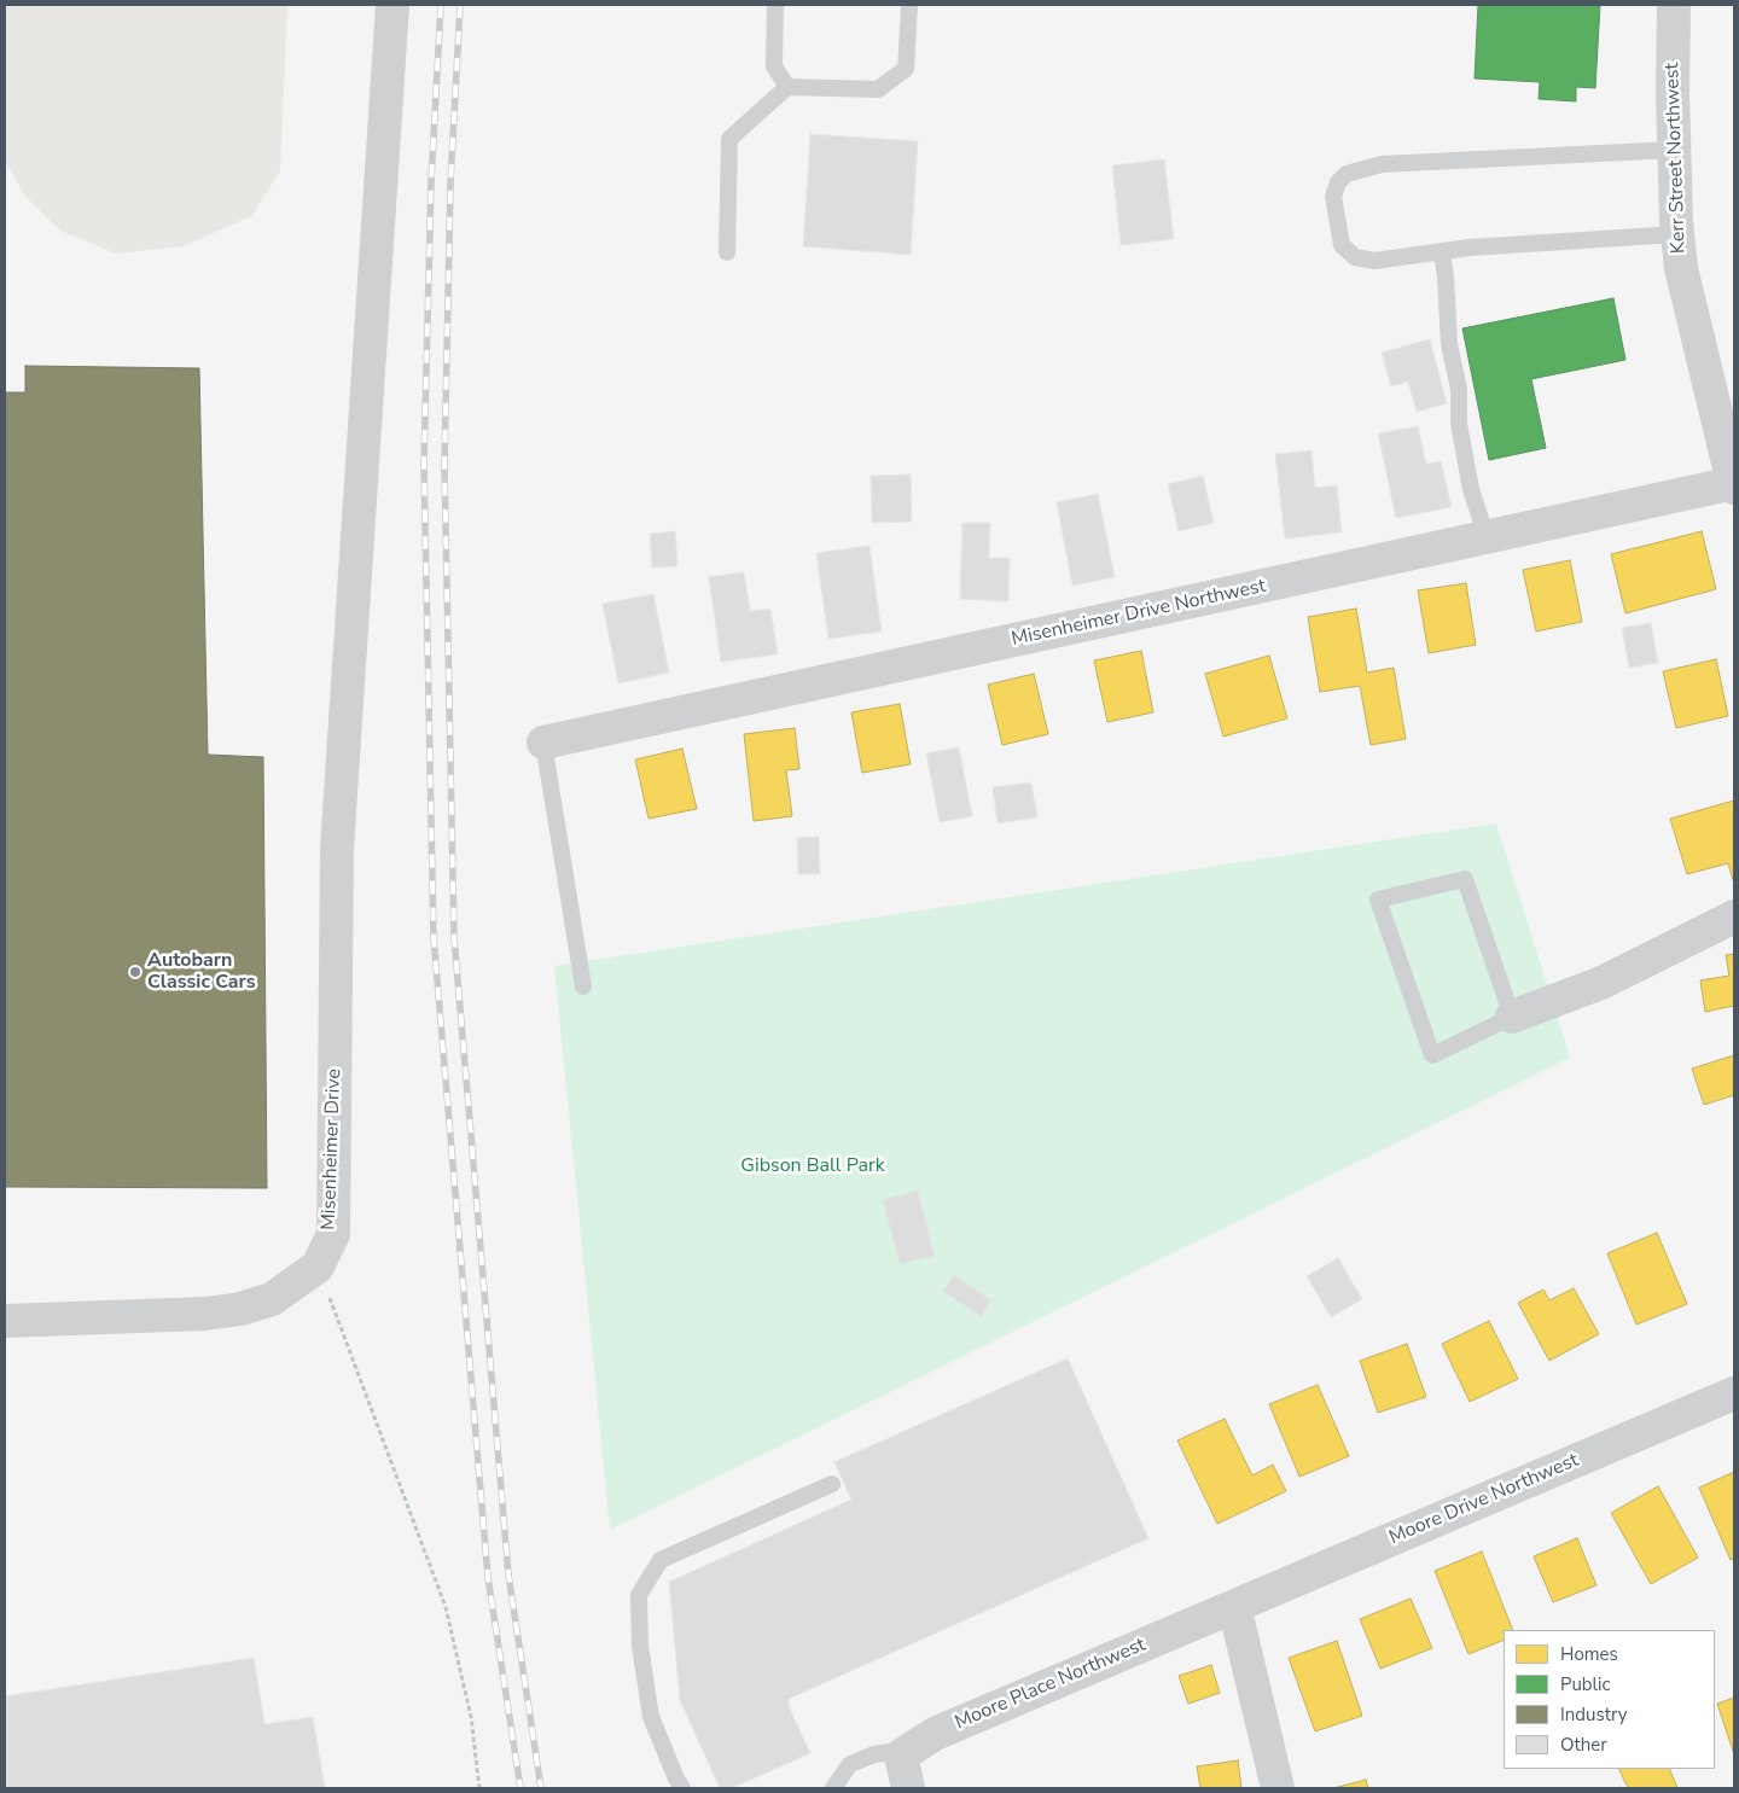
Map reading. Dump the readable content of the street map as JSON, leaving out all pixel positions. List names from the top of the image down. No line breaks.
{"streets":{"street":["Kerr Street Northwest","Misenheimer Drive Northwest","Misenheimer Drive","Moore Drive Northwest","Moore Place Northwest"]},"crossings":[["Kerr Street Northwest","Misenheimer Drive Northwest"],["Moore Drive Northwest","Moore Place Northwest"]],"parks":["Gibson Ball Park"],"places":["Autobarn Classic Cars"],"legend":["Homes","Public","Industry","Other"]}
